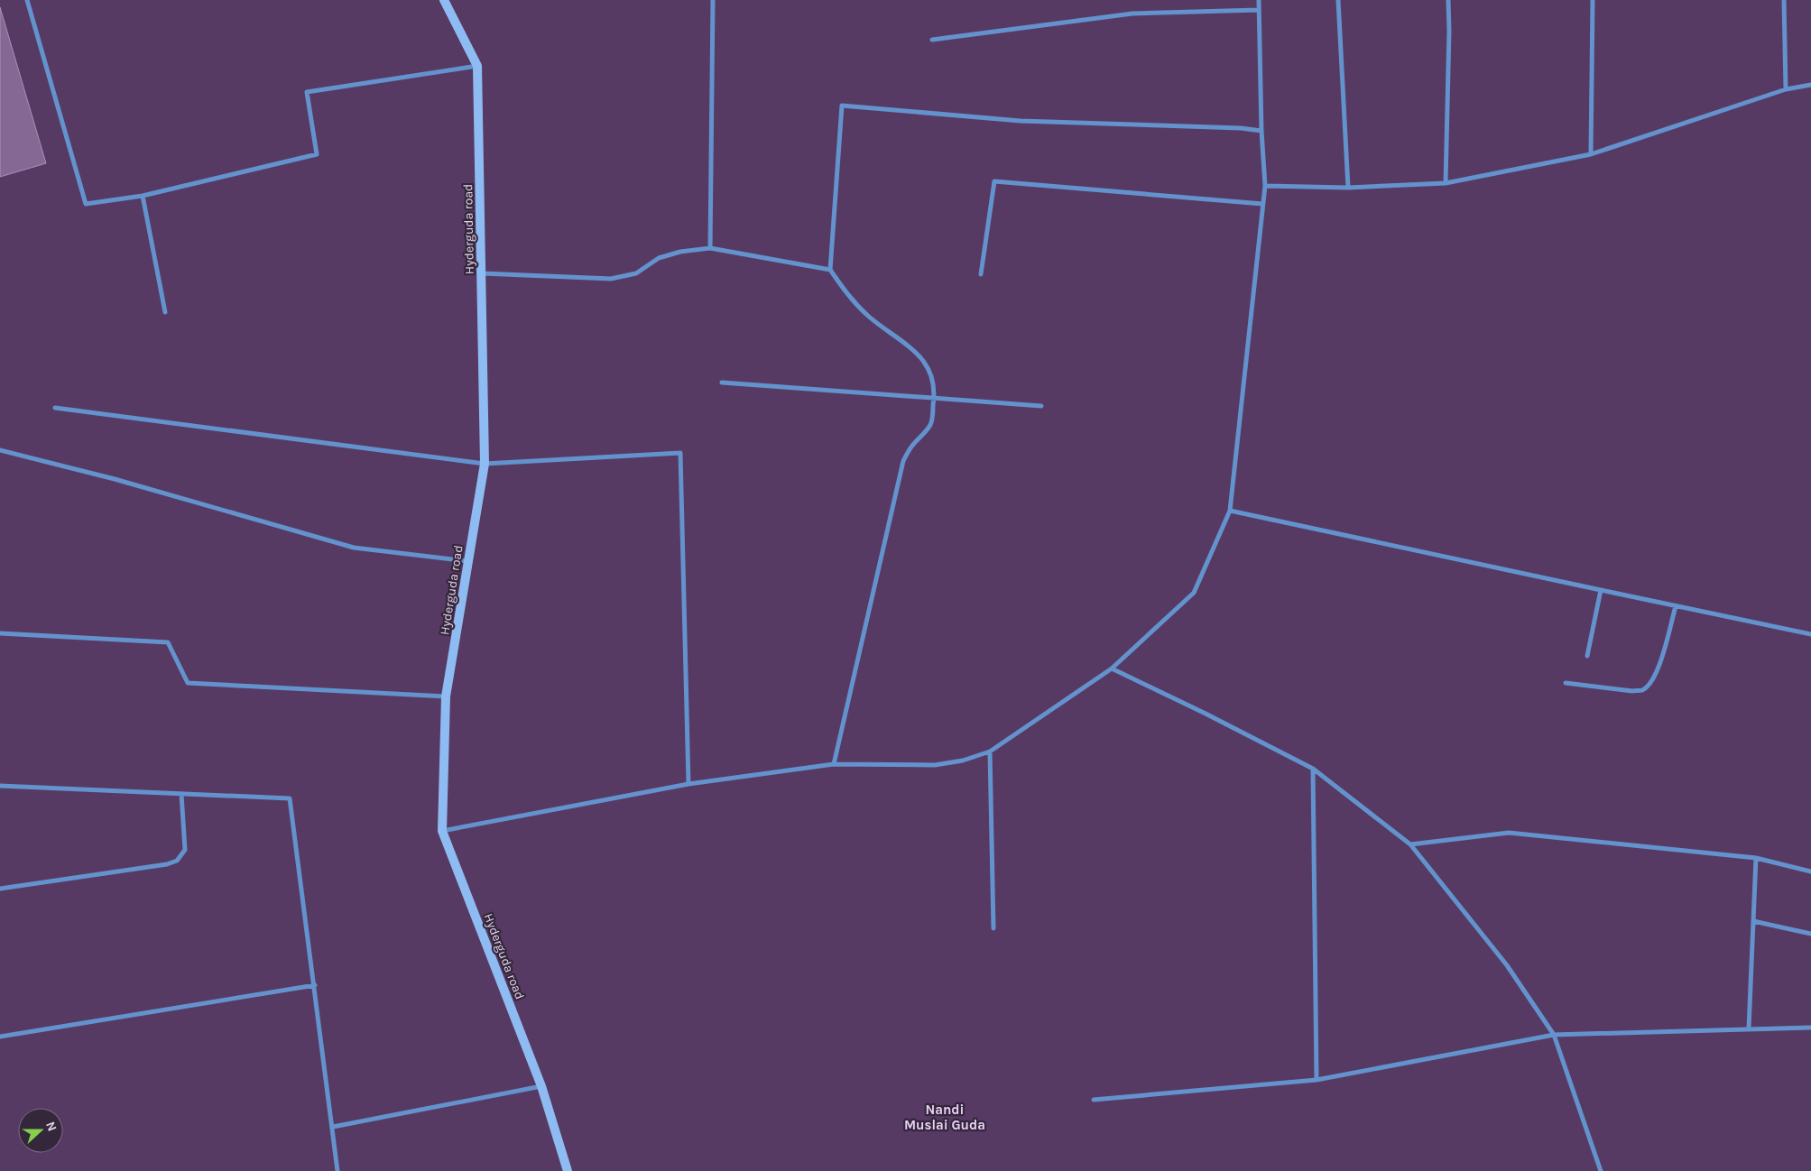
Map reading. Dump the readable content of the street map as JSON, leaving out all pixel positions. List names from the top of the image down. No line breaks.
{"streets":{"street":["Hyderguda road"]},"districts":["Nandi Muslai Guda"],"north":"right"}
